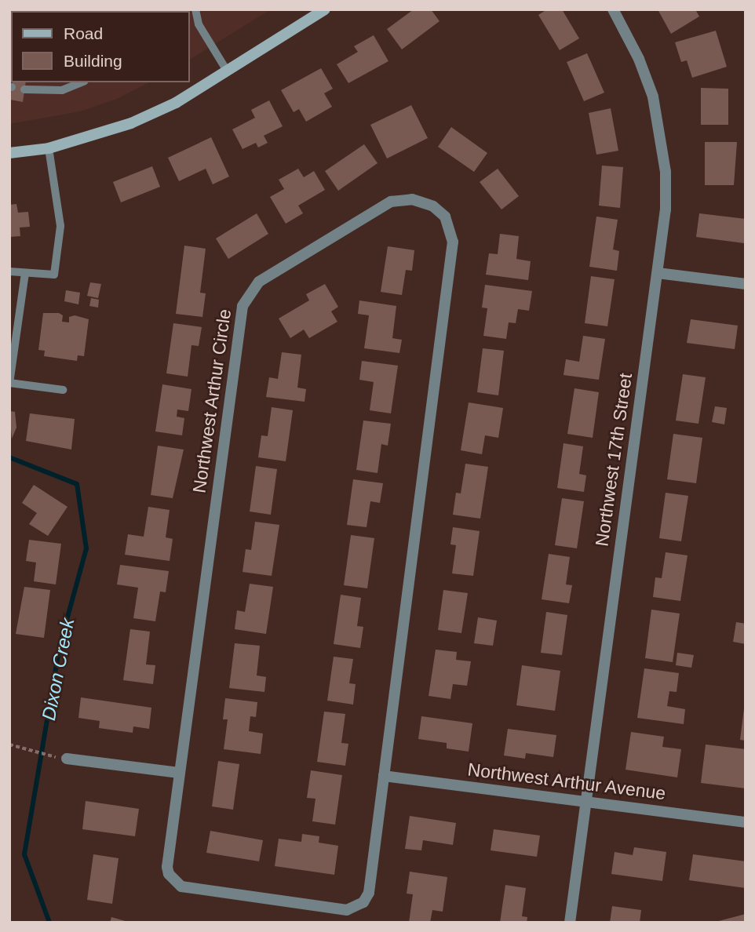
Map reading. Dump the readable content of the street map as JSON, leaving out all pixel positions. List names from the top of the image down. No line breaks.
{"streets":{"street":["Northwest Arthur Circle","Northwest 17th Street","Northwest Arthur Avenue"]},"crossings":[["Northwest Arthur Circle","Northwest Arthur Avenue"],["Northwest 17th Street","Northwest Arthur Avenue"]],"water":["Dixon Creek"],"legend":["Road","Building"]}
